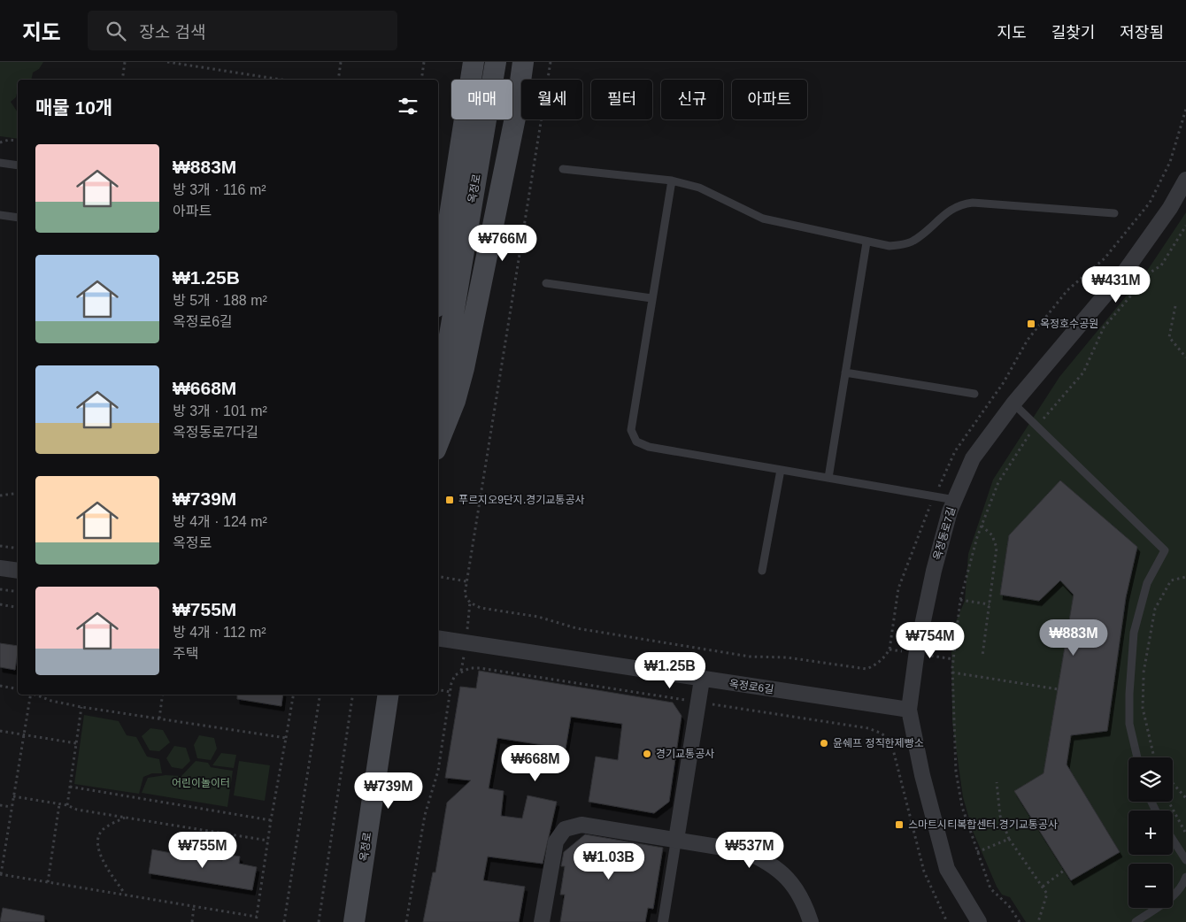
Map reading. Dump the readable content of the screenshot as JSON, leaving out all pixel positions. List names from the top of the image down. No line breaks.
{"streets":{"main road":["옥정로"],"street":["옥정동로7길","옥정로6길"]},"crossings":[["옥정동로7길","옥정로6길"]],"parks":["어린이놀이터"],"places":{"transit":["옥정호수공원","푸르지오9단지.경기교통공사","스마트시티복합센터.경기교통공사"],"other":["윤쉐프 정직한제빵소","경기교통공사"]},"page":{"header":"지도","search":"장소 검색","nav":["지도","길찾기","저장됨"],"chip":["매매","월세","필터","신규","아파트"],"heading":"매물 10개","list":[{"name":"₩883M","note":"방 3개 · 116 m² · 아파트"},{"name":"₩1.25B","note":"방 5개 · 188 m² · 옥정로6길"},{"name":"₩668M","note":"방 3개 · 101 m² · 옥정동로7다길"},{"name":"₩739M","note":"방 4개 · 124 m² · 옥정로"},{"name":"₩755M","note":"방 4개 · 112 m² · 주택"}],"price":["₩766M","₩431M","₩883M","₩754M","₩1.25B","₩668M","₩739M","₩755M","₩537M","₩1.03B"],"map_buttons":["+","−"]}}
